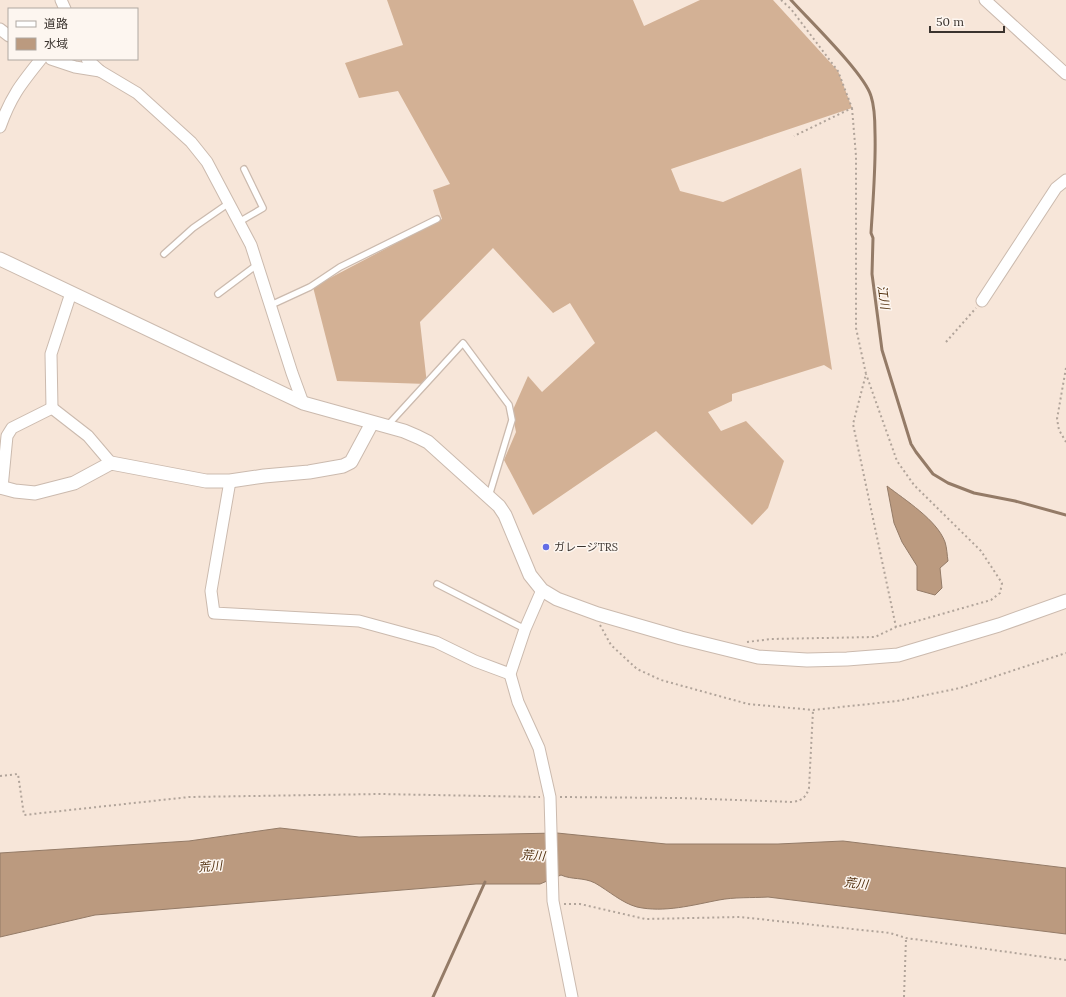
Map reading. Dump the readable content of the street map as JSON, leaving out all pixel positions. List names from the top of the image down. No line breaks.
{"water":["江川","荒川"],"places":["ガレージTRS"],"legend":["道路","水域"],"scale_bar":"50 m"}
